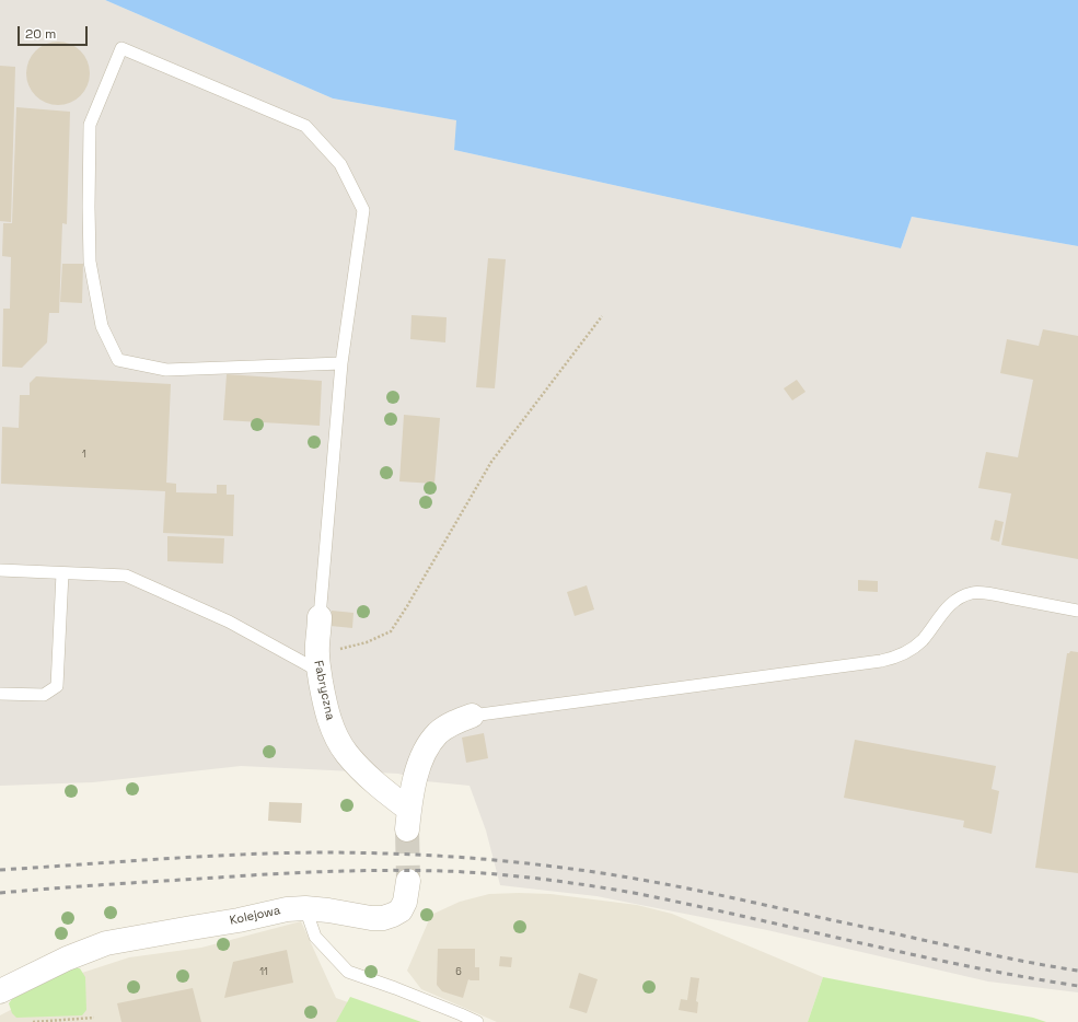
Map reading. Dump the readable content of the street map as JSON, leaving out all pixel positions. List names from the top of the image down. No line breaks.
{"streets":{"street":["Fabryczna","Kolejowa"]},"house_numbers":["1","11","6"],"scale_bar":"20 m"}
